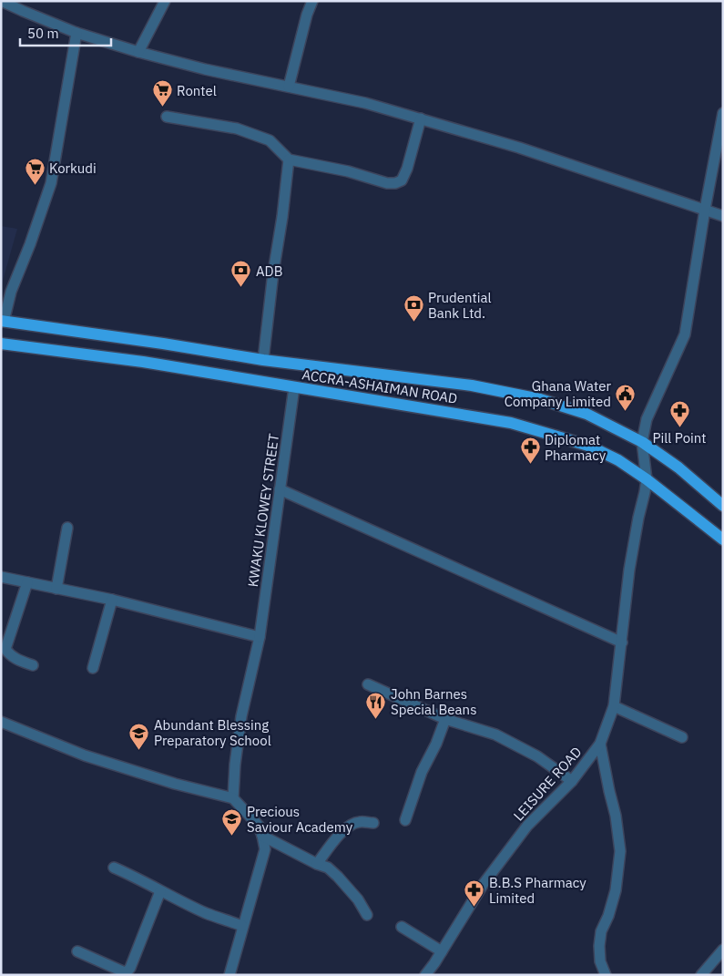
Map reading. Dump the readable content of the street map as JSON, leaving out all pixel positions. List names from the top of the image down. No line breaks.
{"streets":{"main road":["ACCRA-ASHAIMAN ROAD"],"street":["KWAKU KLOWEY STREET","LEISURE ROAD"]},"crossings":[["ACCRA-ASHAIMAN ROAD","KWAKU KLOWEY STREET"],["ACCRA-ASHAIMAN ROAD","LEISURE ROAD"]],"places":{"supermarket":["Rontel","Korkudi"],"bank":["ADB","Prudential Bank Ltd."],"public building":["Ghana Water Company Limited"],"pharmacy":["Pill Point","Diplomat Pharmacy","B.B.S Pharmacy Limited"],"restaurant":["John Barnes Special Beans"],"school or university":["Abundant Blessing Preparatory School","Precious Saviour Academy"]},"scale_bar":"50 m"}
